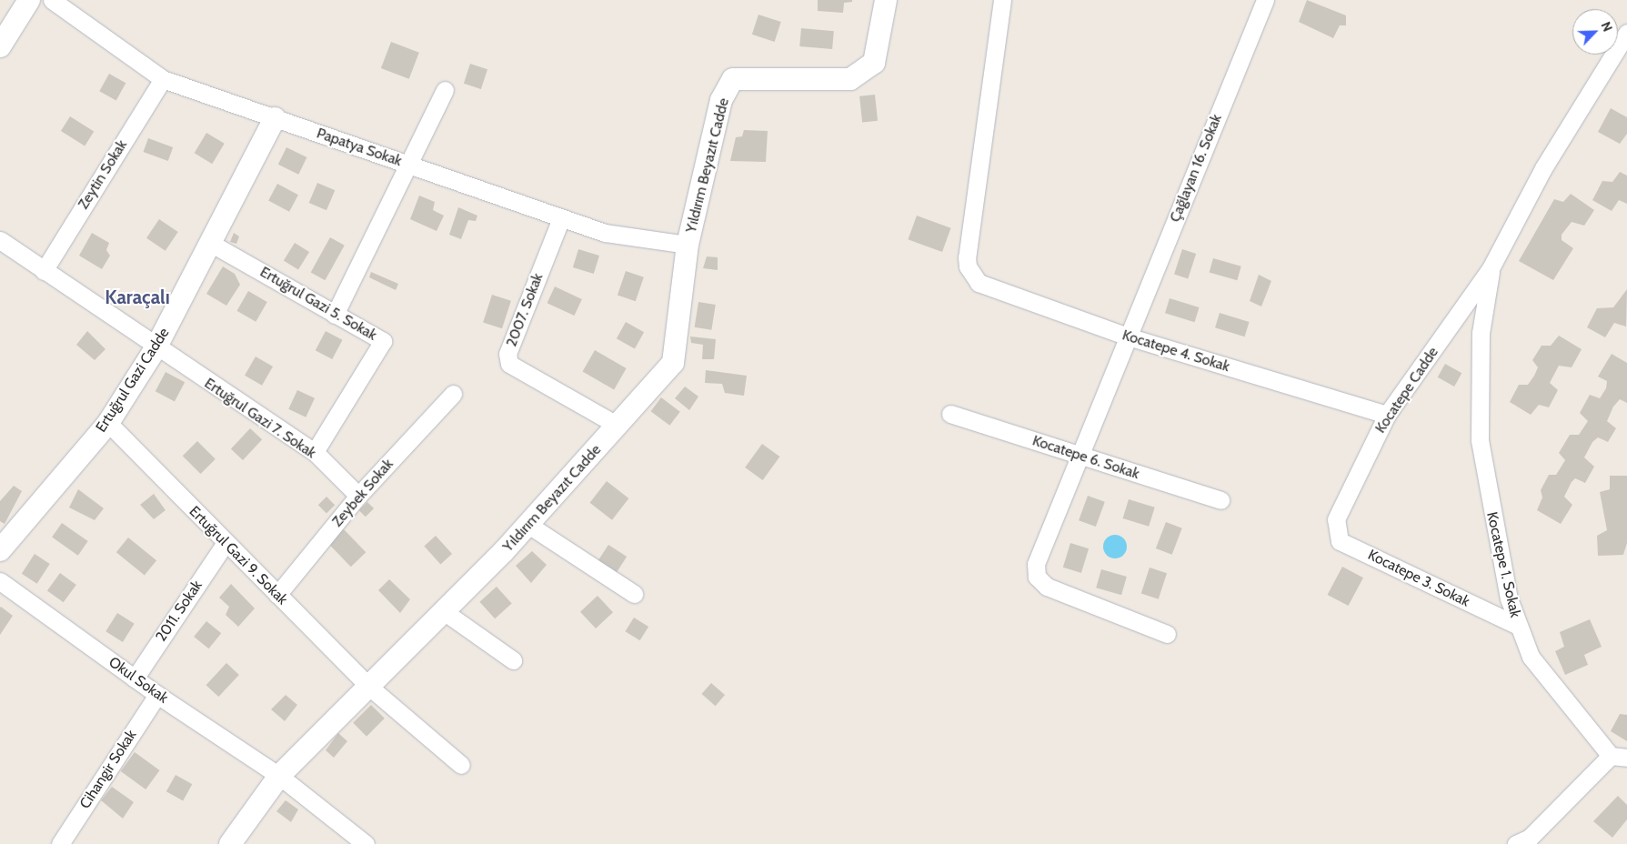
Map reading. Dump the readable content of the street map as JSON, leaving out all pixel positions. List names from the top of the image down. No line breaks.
{"streets":{"street":["Papatya Sokak","Yıldırım Beyazıt Cadde","Çağlayan 16. Sokak","Zeytin Sokak","Ertuğrul Gazi 5. Sokak","2007. Sokak","Kocatepe 4. Sokak","Ertuğrul Gazi Cadde","Kocatepe Cadde","Ertuğrul Gazi 7. Sokak","Kocatepe 6. Sokak","Zeybek Sokak","Ertuğrul Gazi 9. Sokak","Kocatepe 1. Sokak","Kocatepe 3. Sokak","2011. Sokak","Okul Sokak","Cihangir Sokak"]},"crossings":[["Papatya Sokak","Yıldırım Beyazıt Cadde"],["Papatya Sokak","Zeytin Sokak"],["Papatya Sokak","2007. Sokak"],["Papatya Sokak","Ertuğrul Gazi Cadde"],["Yıldırım Beyazıt Cadde","2007. Sokak"],["Yıldırım Beyazıt Cadde","Ertuğrul Gazi 9. Sokak"],["Yıldırım Beyazıt Cadde","Okul Sokak"],["Çağlayan 16. Sokak","Kocatepe 4. Sokak"],["Çağlayan 16. Sokak","Kocatepe 6. Sokak"],["Zeytin Sokak","Ertuğrul Gazi 7. Sokak"],["Ertuğrul Gazi 5. Sokak","Ertuğrul Gazi Cadde"],["Ertuğrul Gazi 5. Sokak","Ertuğrul Gazi 7. Sokak"],["Kocatepe 4. Sokak","Kocatepe Cadde"],["Ertuğrul Gazi Cadde","Ertuğrul Gazi 7. Sokak"],["Ertuğrul Gazi Cadde","Ertuğrul Gazi 9. Sokak"],["Kocatepe Cadde","Kocatepe 1. Sokak"],["Kocatepe Cadde","Kocatepe 3. Sokak"],["Ertuğrul Gazi 7. Sokak","Zeybek Sokak"],["Zeybek Sokak","Ertuğrul Gazi 9. Sokak"],["Ertuğrul Gazi 9. Sokak","2011. Sokak"],["Kocatepe 1. Sokak","Kocatepe 3. Sokak"],["2011. Sokak","Okul Sokak"],["Okul Sokak","Cihangir Sokak"]],"districts":["Karaçalı"],"north":"top right"}
